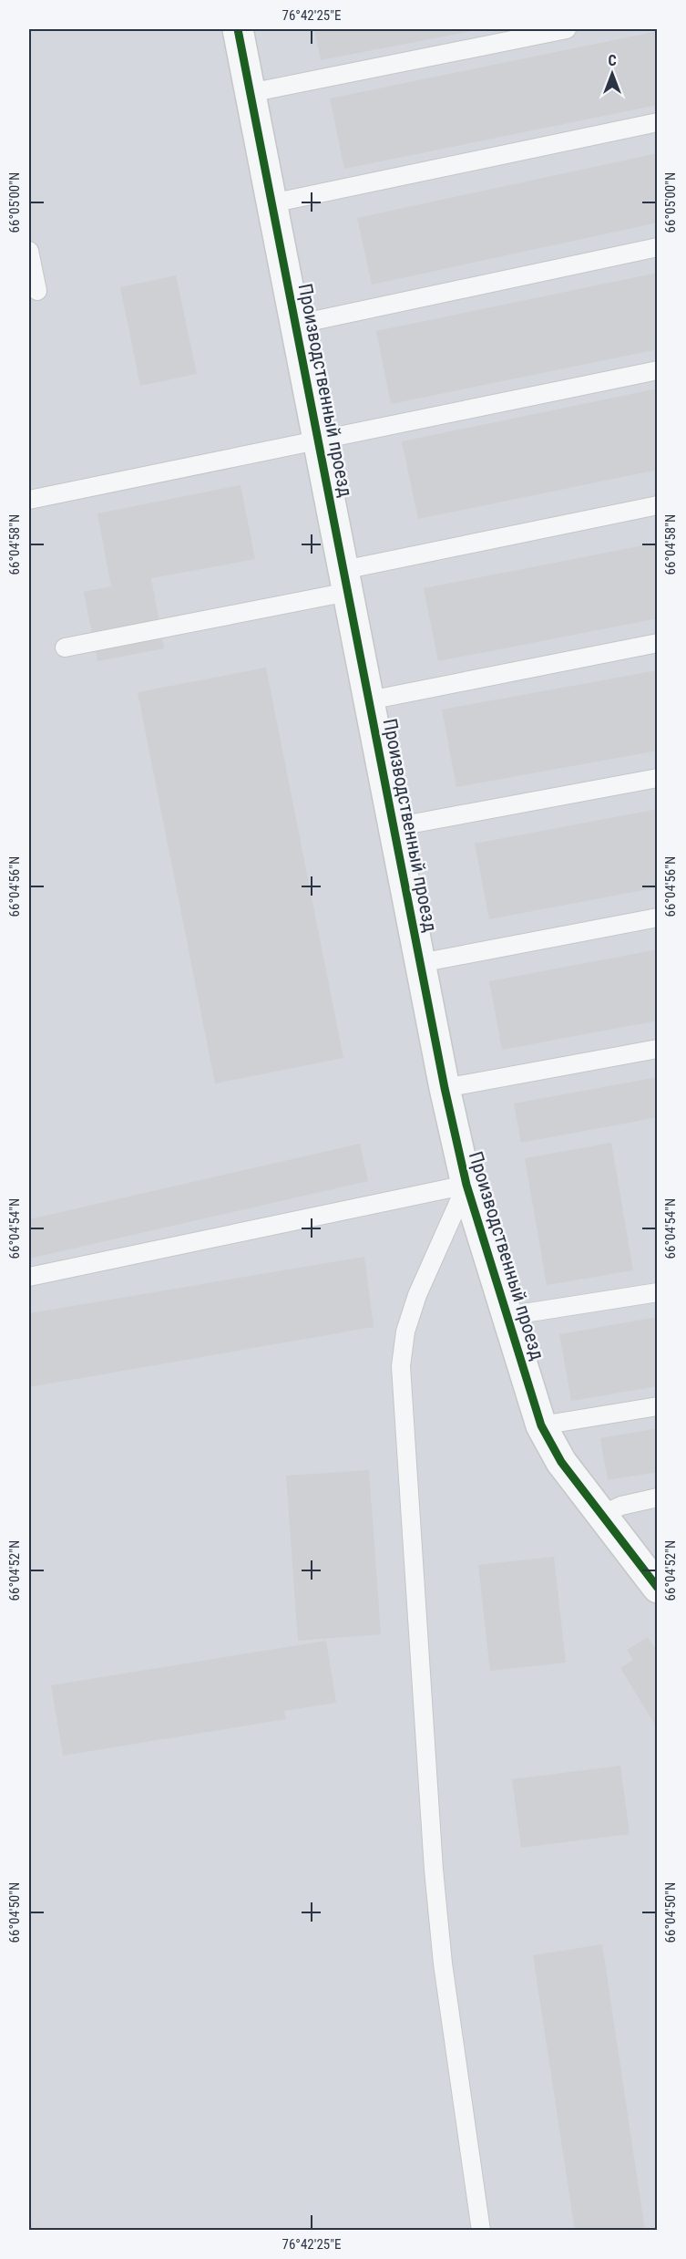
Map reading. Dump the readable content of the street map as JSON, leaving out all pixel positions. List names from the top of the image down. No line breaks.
{"streets":{"street":["Производственный проезд"]},"north":"top","coordinates":["76°42'25\"E","66°05'00\"N","66°04'58\"N","66°04'56\"N","66°04'54\"N","66°04'52\"N","66°04'50\"N"]}
